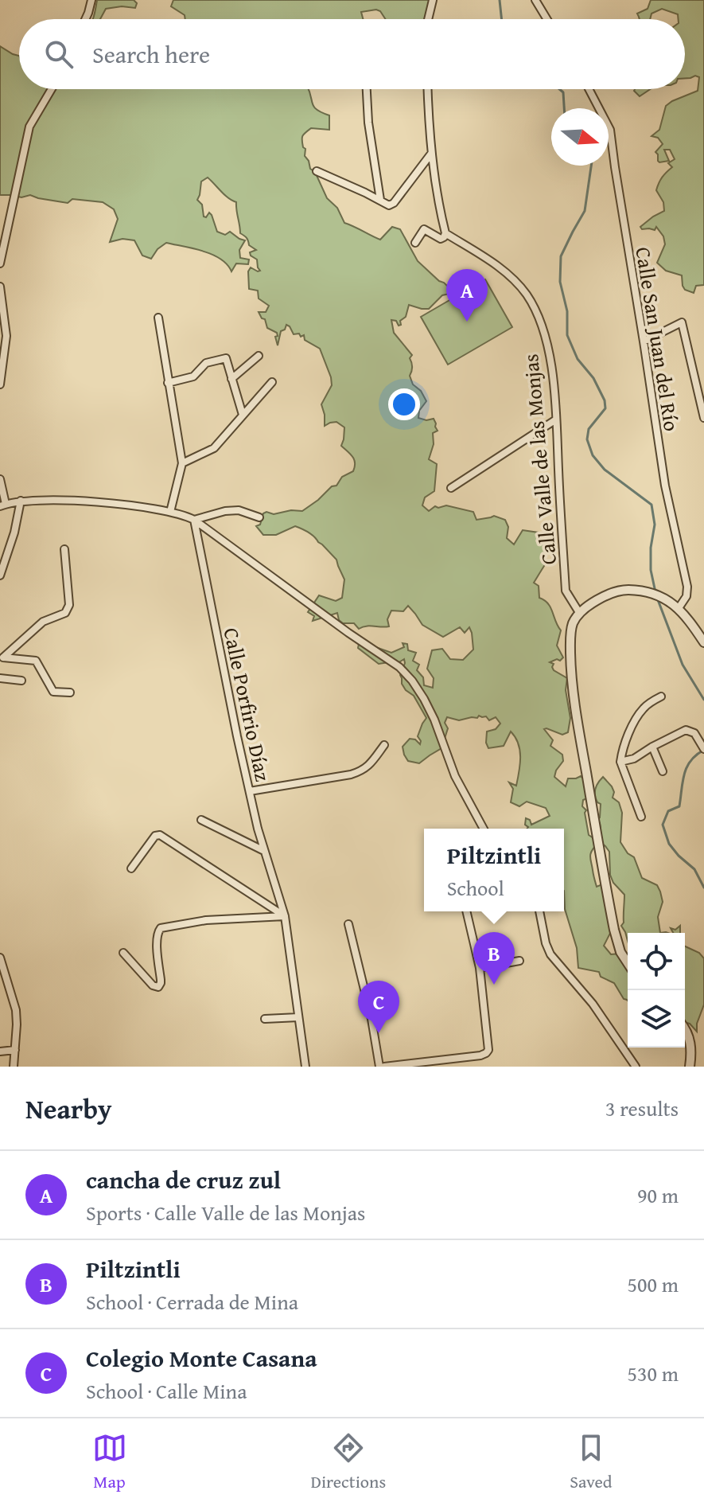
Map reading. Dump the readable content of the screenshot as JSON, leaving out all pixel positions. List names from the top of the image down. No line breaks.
{"streets":{"street":["Calle San Juan del Río","Calle Valle de las Monjas","Calle Porfirio Díaz"]},"north":"right","page":{"search":"Search here","pins":["A","B","C"],"popup":["Piltzintli","School"],"heading":["Nearby","3 results"],"list":[{"mark":"A","name":"cancha de cruz zul","note":"Sports · Calle Valle de las Monjas","value":"90 m"},{"mark":"B","name":"Piltzintli","note":"School · Cerrada de Mina","value":"500 m"},{"mark":"C","name":"Colegio Monte Casana","note":"School · Calle Mina","value":"530 m"}],"nav":["Map","Directions","Saved"]}}
